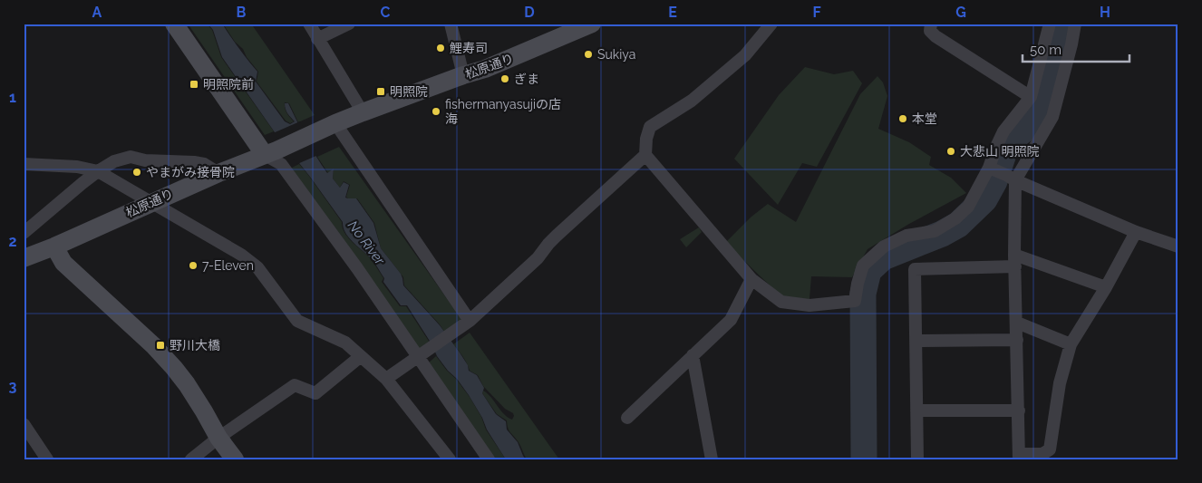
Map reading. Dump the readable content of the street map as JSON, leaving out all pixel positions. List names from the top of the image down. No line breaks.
{"streets":{"main road":["松原通り"]},"water":["No River"],"places":{"other":["鯉寿司","Sukiya","ぎま","fishermanyasujiの店 海","本堂","大悲山 明照院","やまがみ接骨院","7-Eleven"],"transit":["明照院前","明照院","野川大橋"]},"scale_bar":"50 m","grid":{"columns":["A","B","C","D","E","F","G","H"],"rows":["1","2","3"]}}
